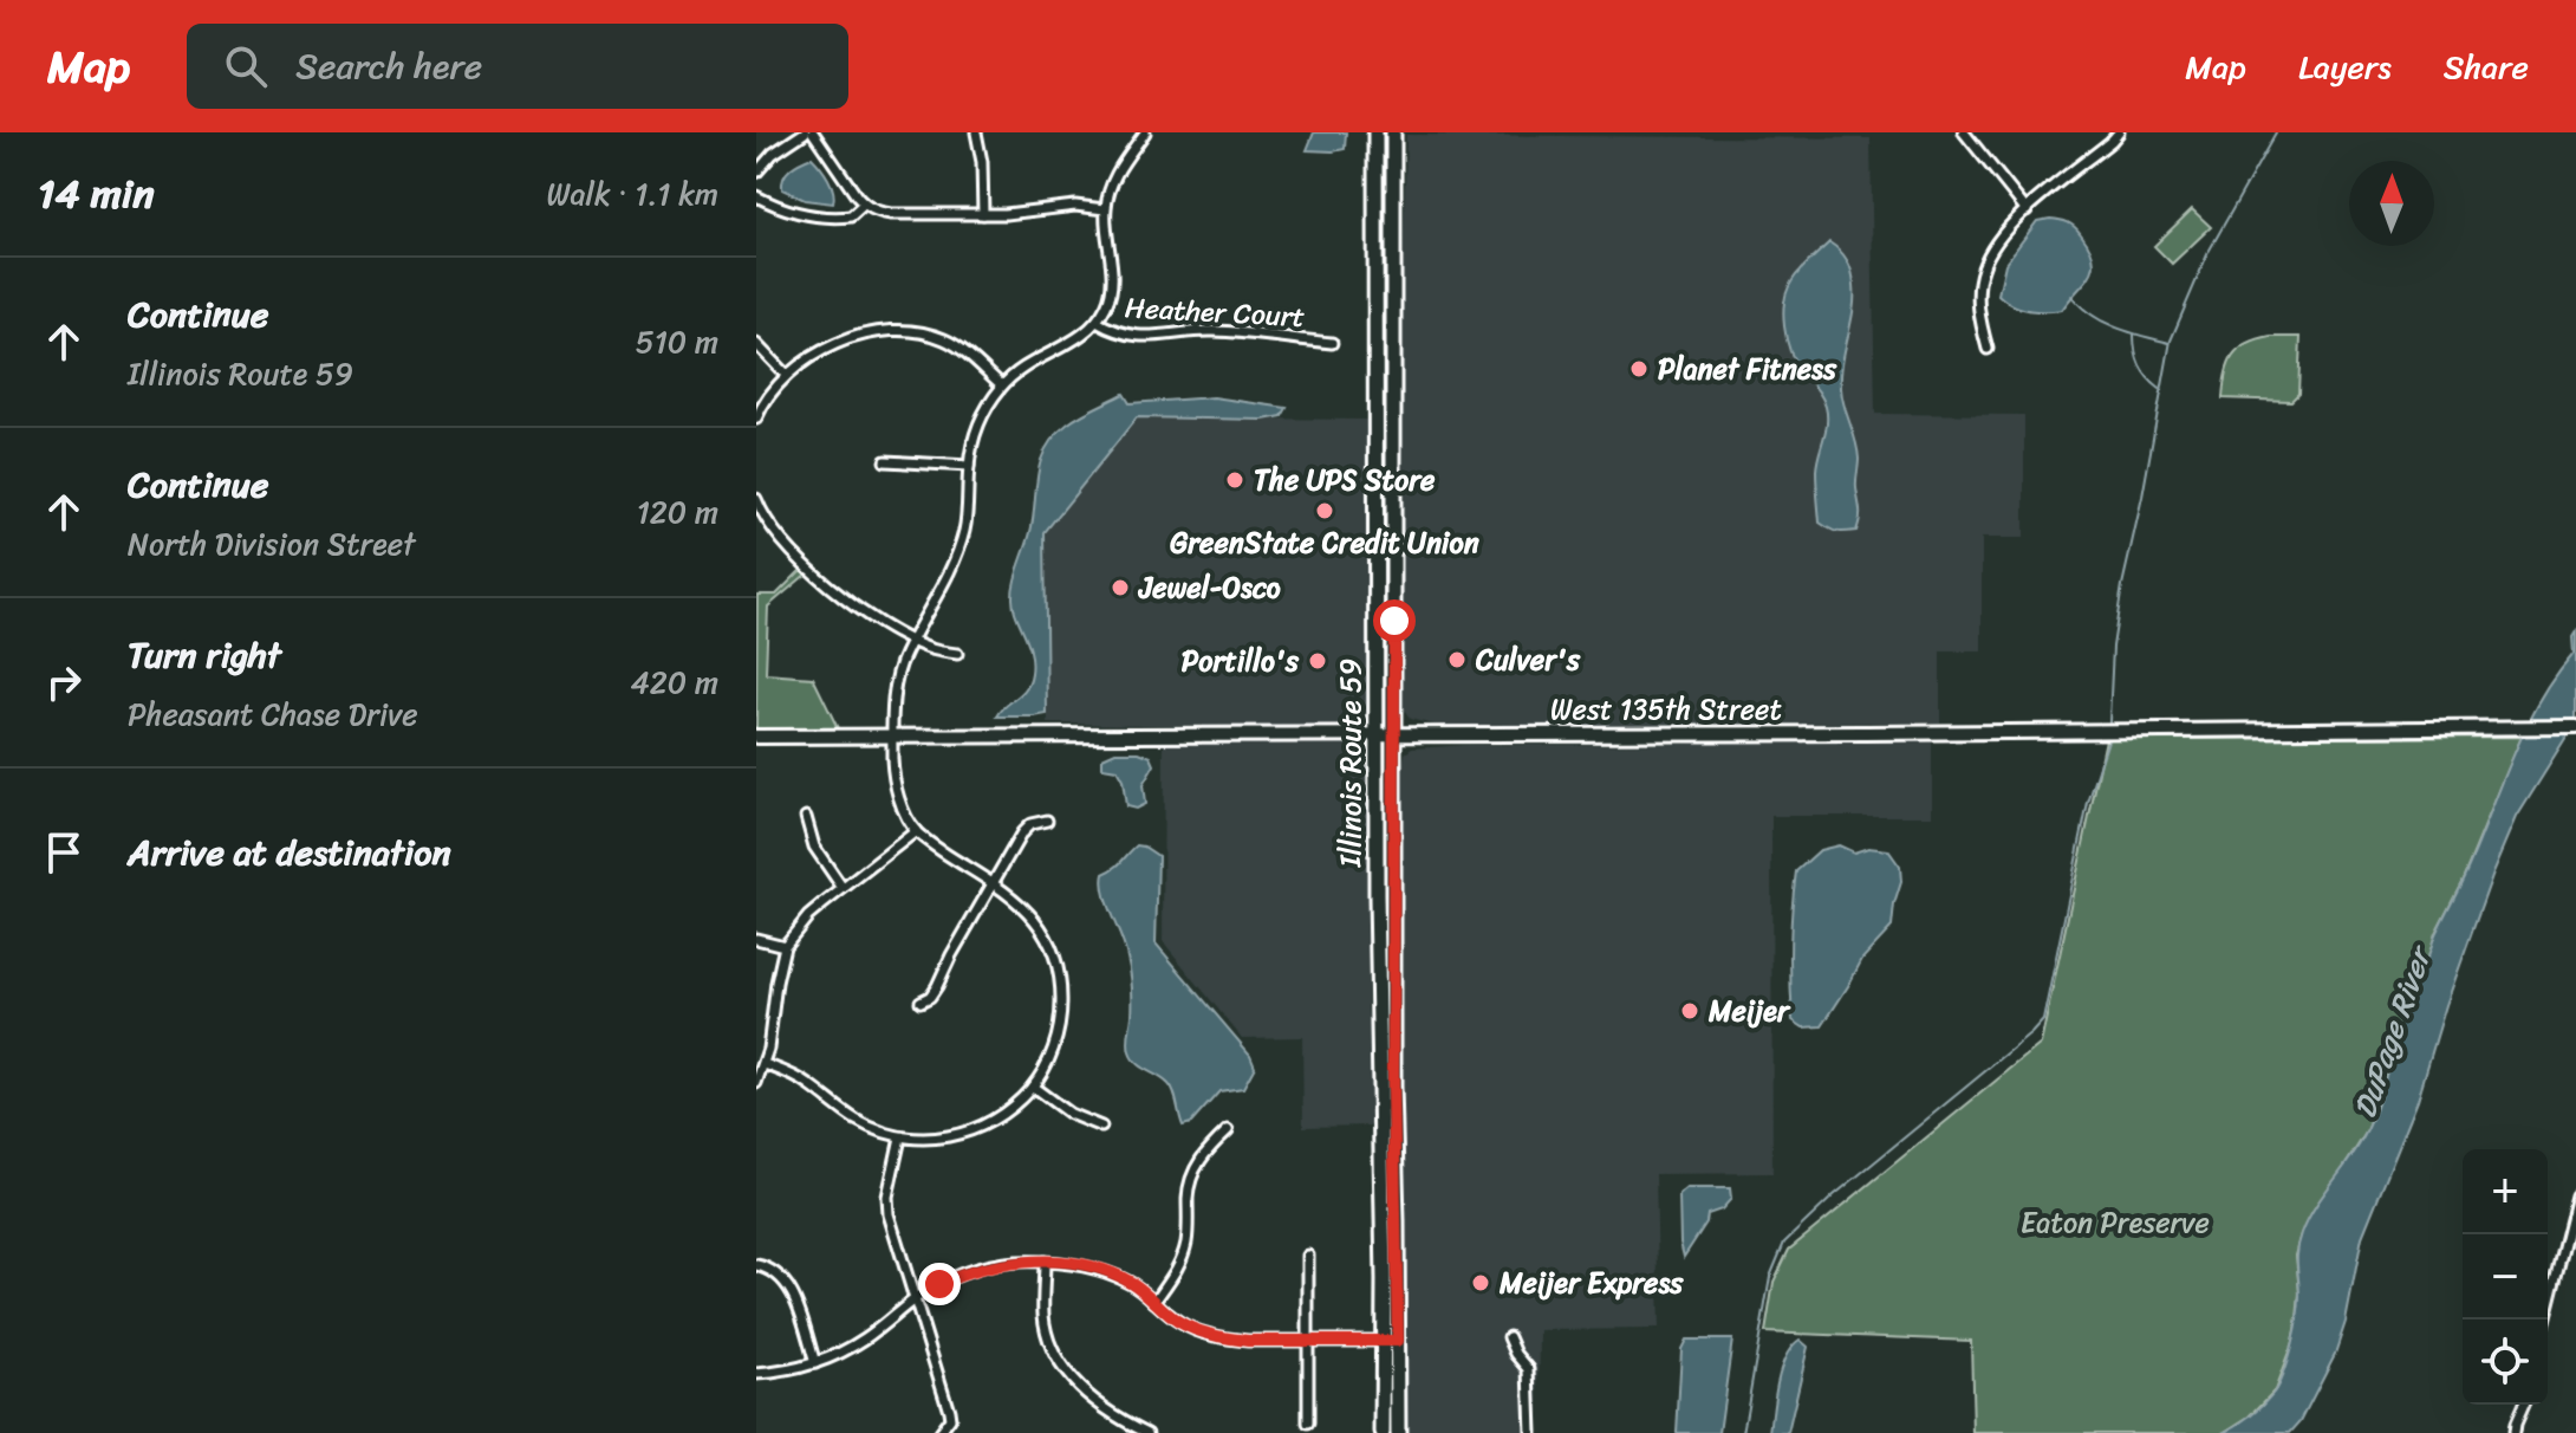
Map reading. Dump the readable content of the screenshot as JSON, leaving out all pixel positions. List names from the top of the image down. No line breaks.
{"streets":{"main road":["Illinois Route 59"],"street":["Heather Court","West 135th Street"]},"crossings":[["West 135th Street","Illinois Route 59"]],"water":["DuPage River"],"parks":["Eaton Preserve"],"places":["Planet Fitness","The UPS Store","GreenState Credit Union","Jewel-Osco","Culver's","Portillo's","Meijer","Meijer Express"],"north":"top","page":{"header":"Map","search":"Search here","nav":["Map","Layers","Share"],"heading":["14 min","Walk · 1.1 km"],"list":[["Continue","Illinois Route 59","510 m"],["Continue","North Division Street","120 m"],["Turn right","Pheasant Chase Drive","420 m"],"Arrive at destination"],"map_buttons":["+","−"]}}
